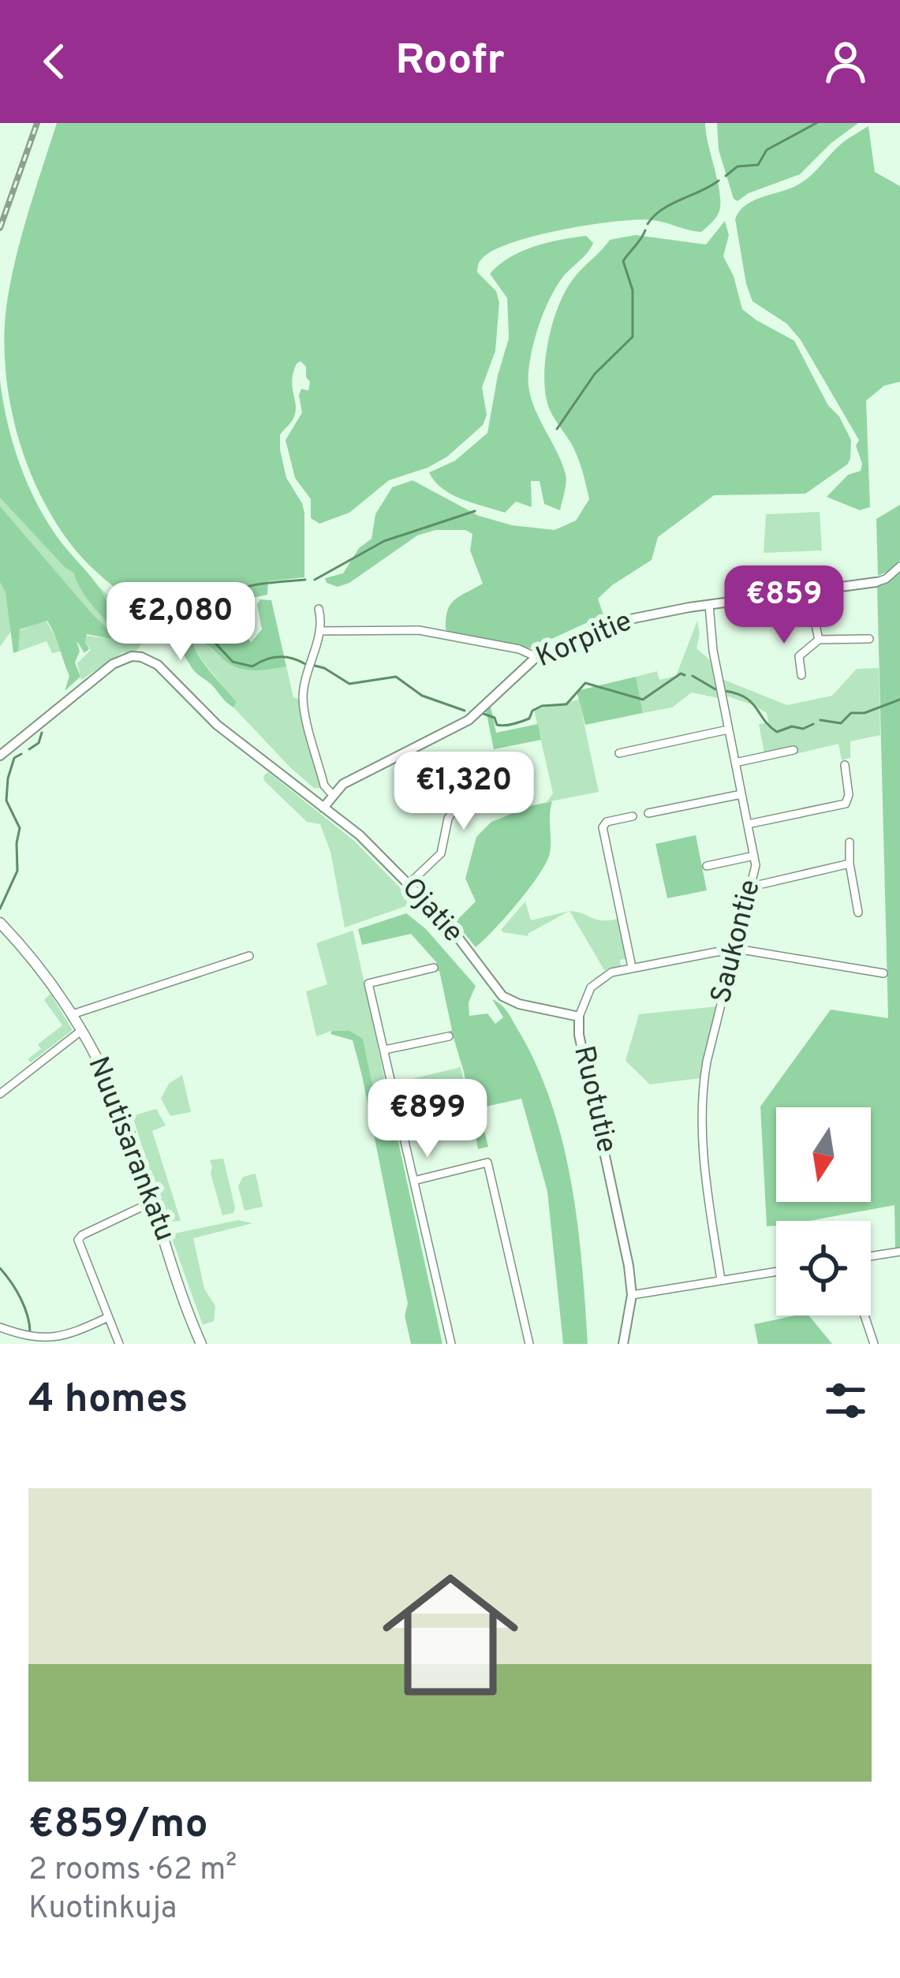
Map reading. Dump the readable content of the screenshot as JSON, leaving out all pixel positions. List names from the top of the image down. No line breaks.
{"streets":{"main road":["Nuutisarankatu"],"street":["Korpitie","Ojatie","Saukontie","Ruotutie"]},"crossings":[["Korpitie","Saukontie"],["Ojatie","Ruotutie"],["Saukontie","Ruotutie"]],"north":"bottom","page":{"header":"Roofr","price":["€859","€2,080","€1,320","€899"],"heading":"4 homes","list":[{"name":"€859/mo","note":"2 rooms · 62 m² · Kuotinkuja"}]}}
